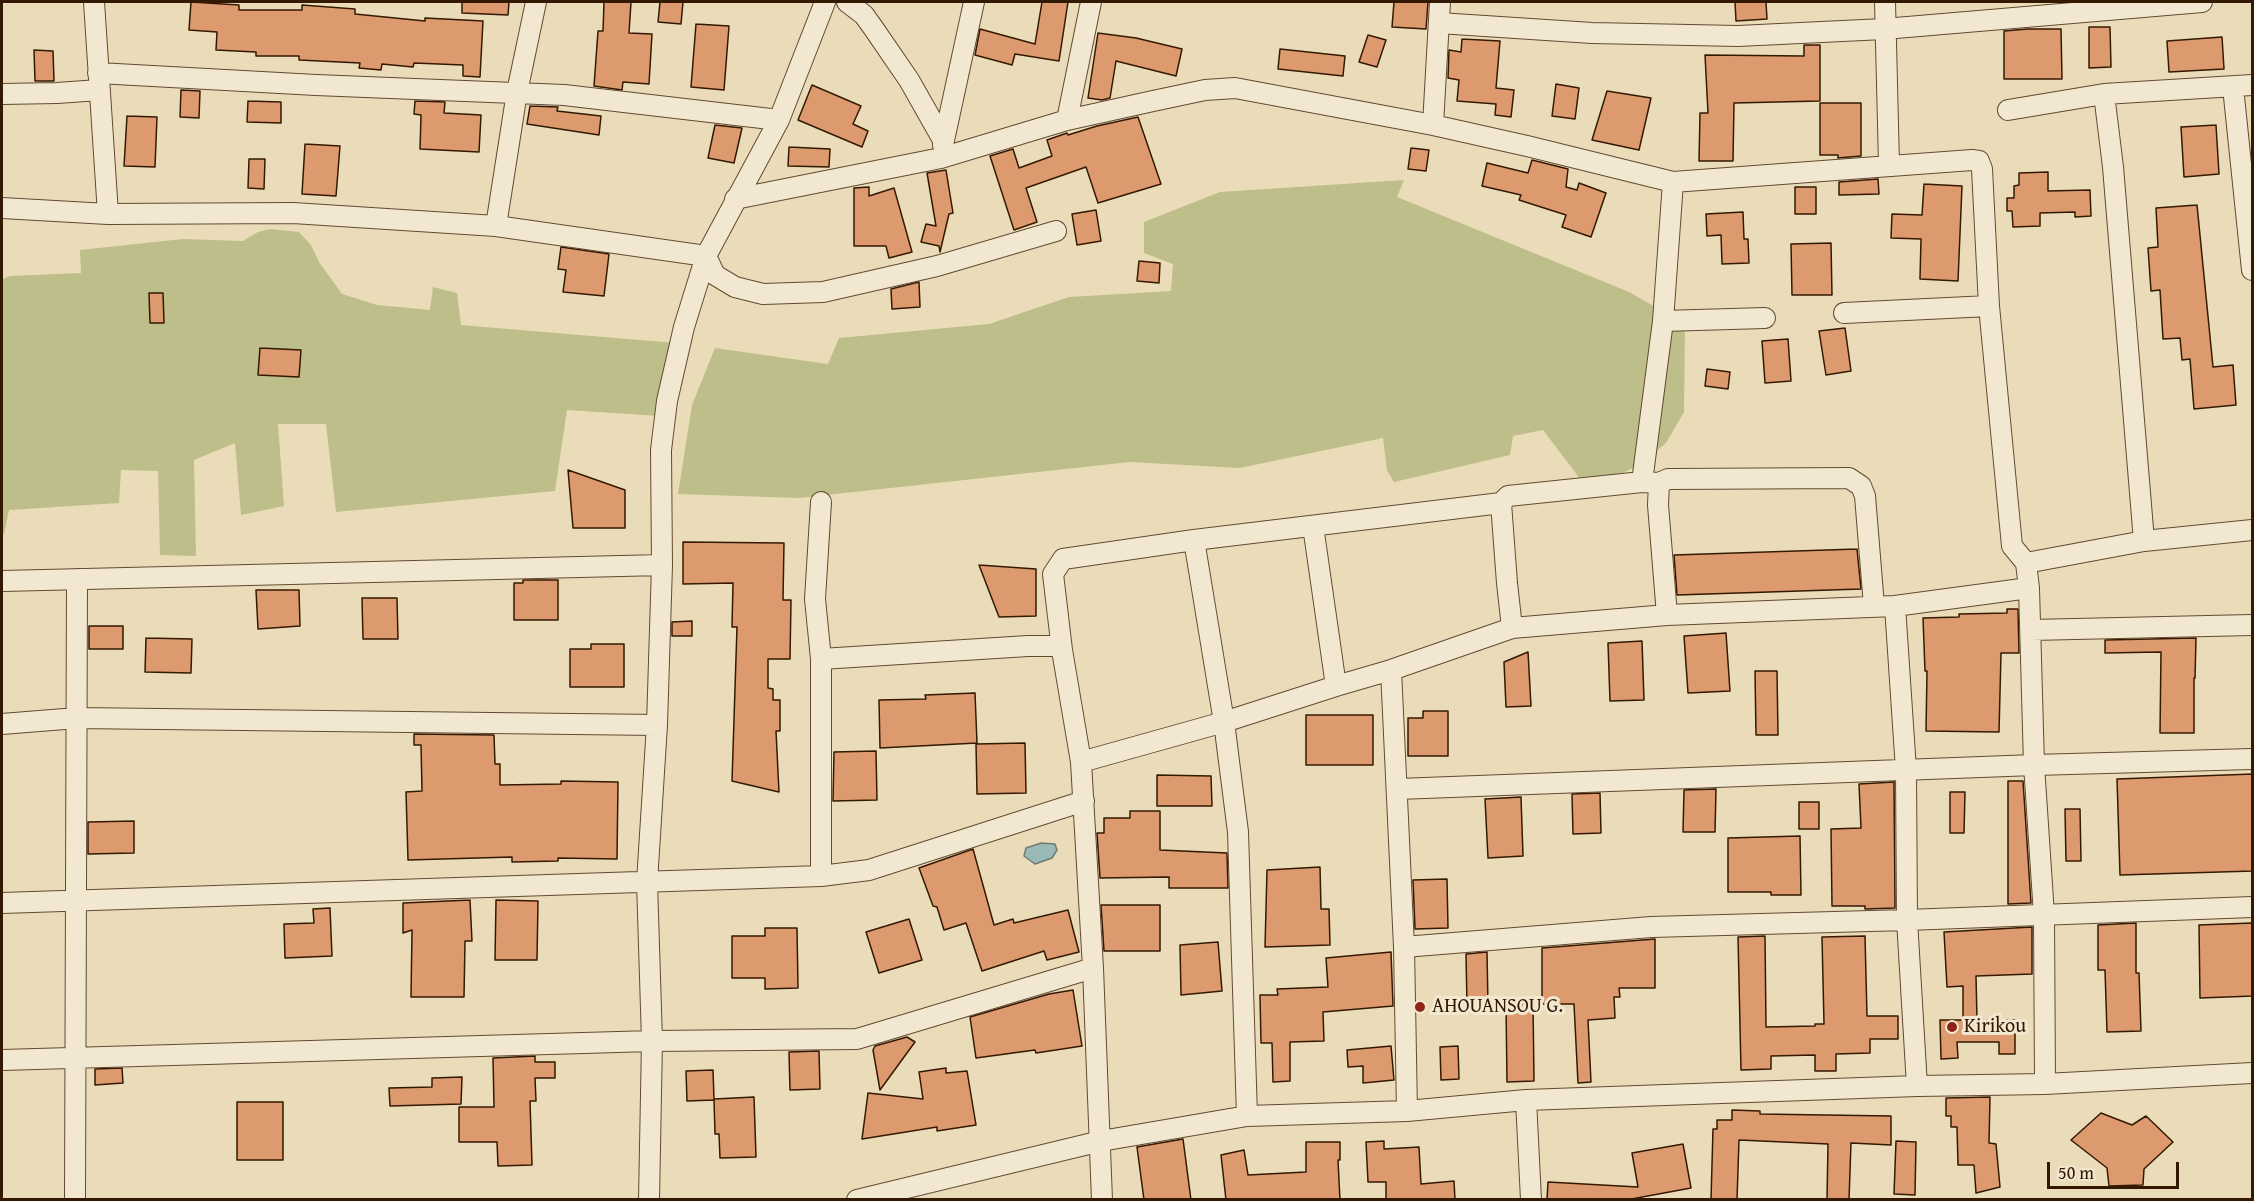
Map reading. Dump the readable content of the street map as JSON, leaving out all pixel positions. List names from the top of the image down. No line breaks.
{"places":["AHOUANSOU G.","Kirikou"],"scale_bar":"50 m"}
